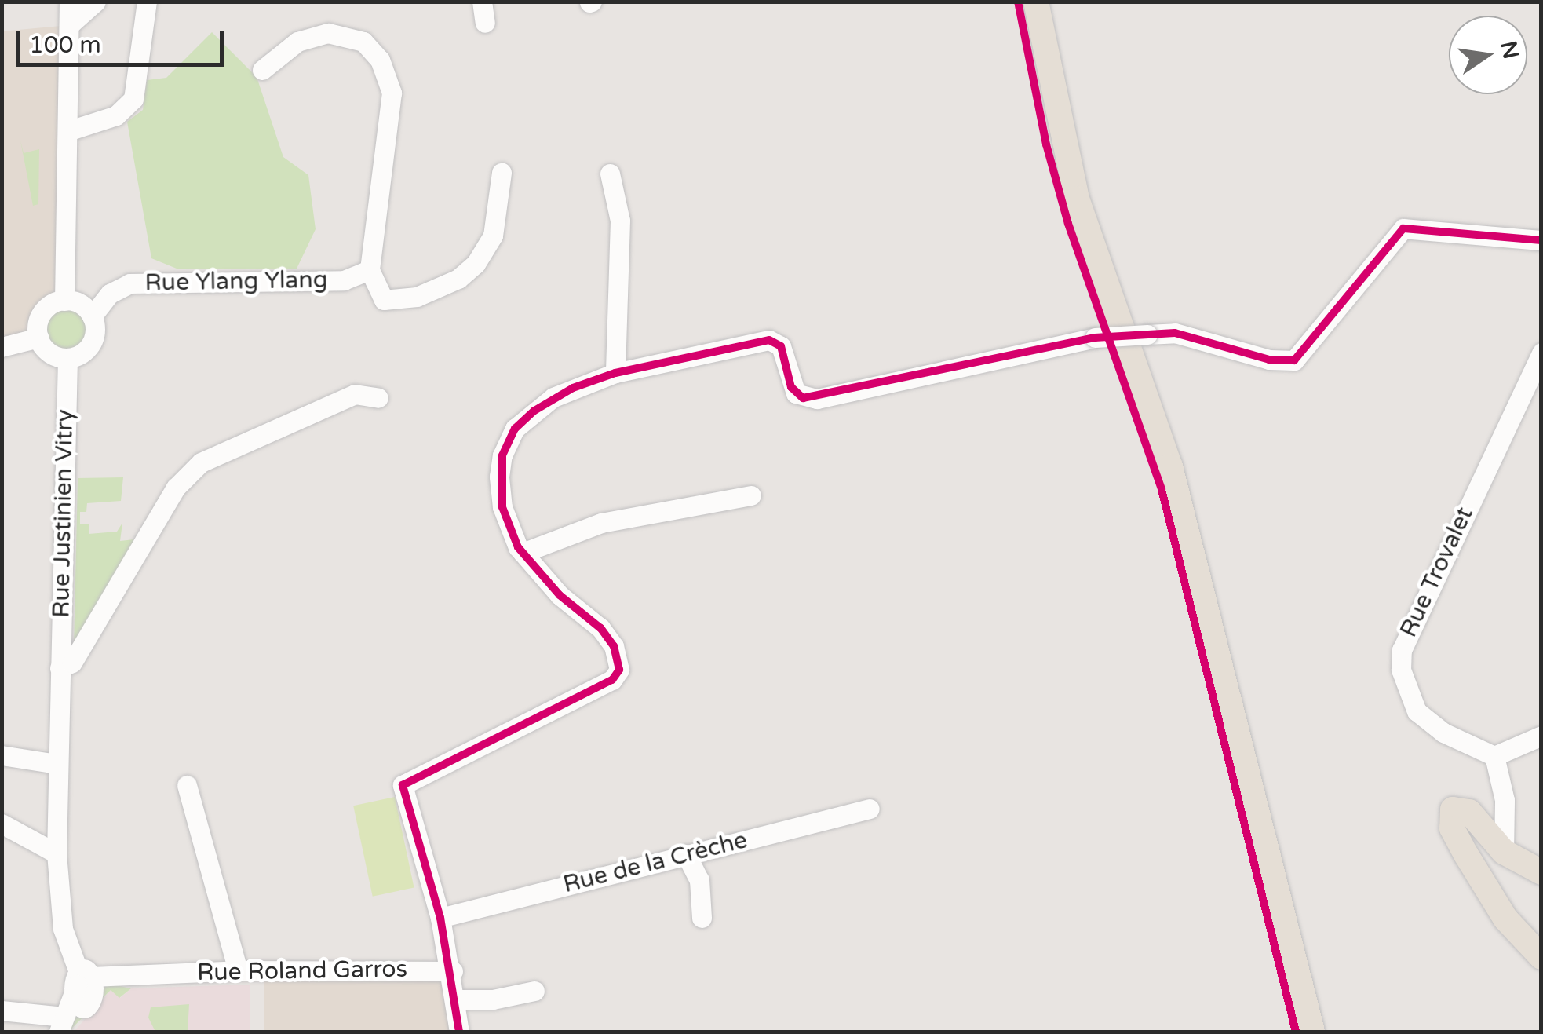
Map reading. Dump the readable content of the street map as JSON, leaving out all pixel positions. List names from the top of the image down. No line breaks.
{"streets":{"street":["Rue Ylang Ylang","Rue Justinien Vitry","Rue Trovalet","Rue de la Crèche","Rue Roland Garros"]},"crossings":[["Rue Ylang Ylang","Rue Justinien Vitry"],["Rue Justinien Vitry","Rue Roland Garros"]],"scale_bar":"100 m","north":"right"}
